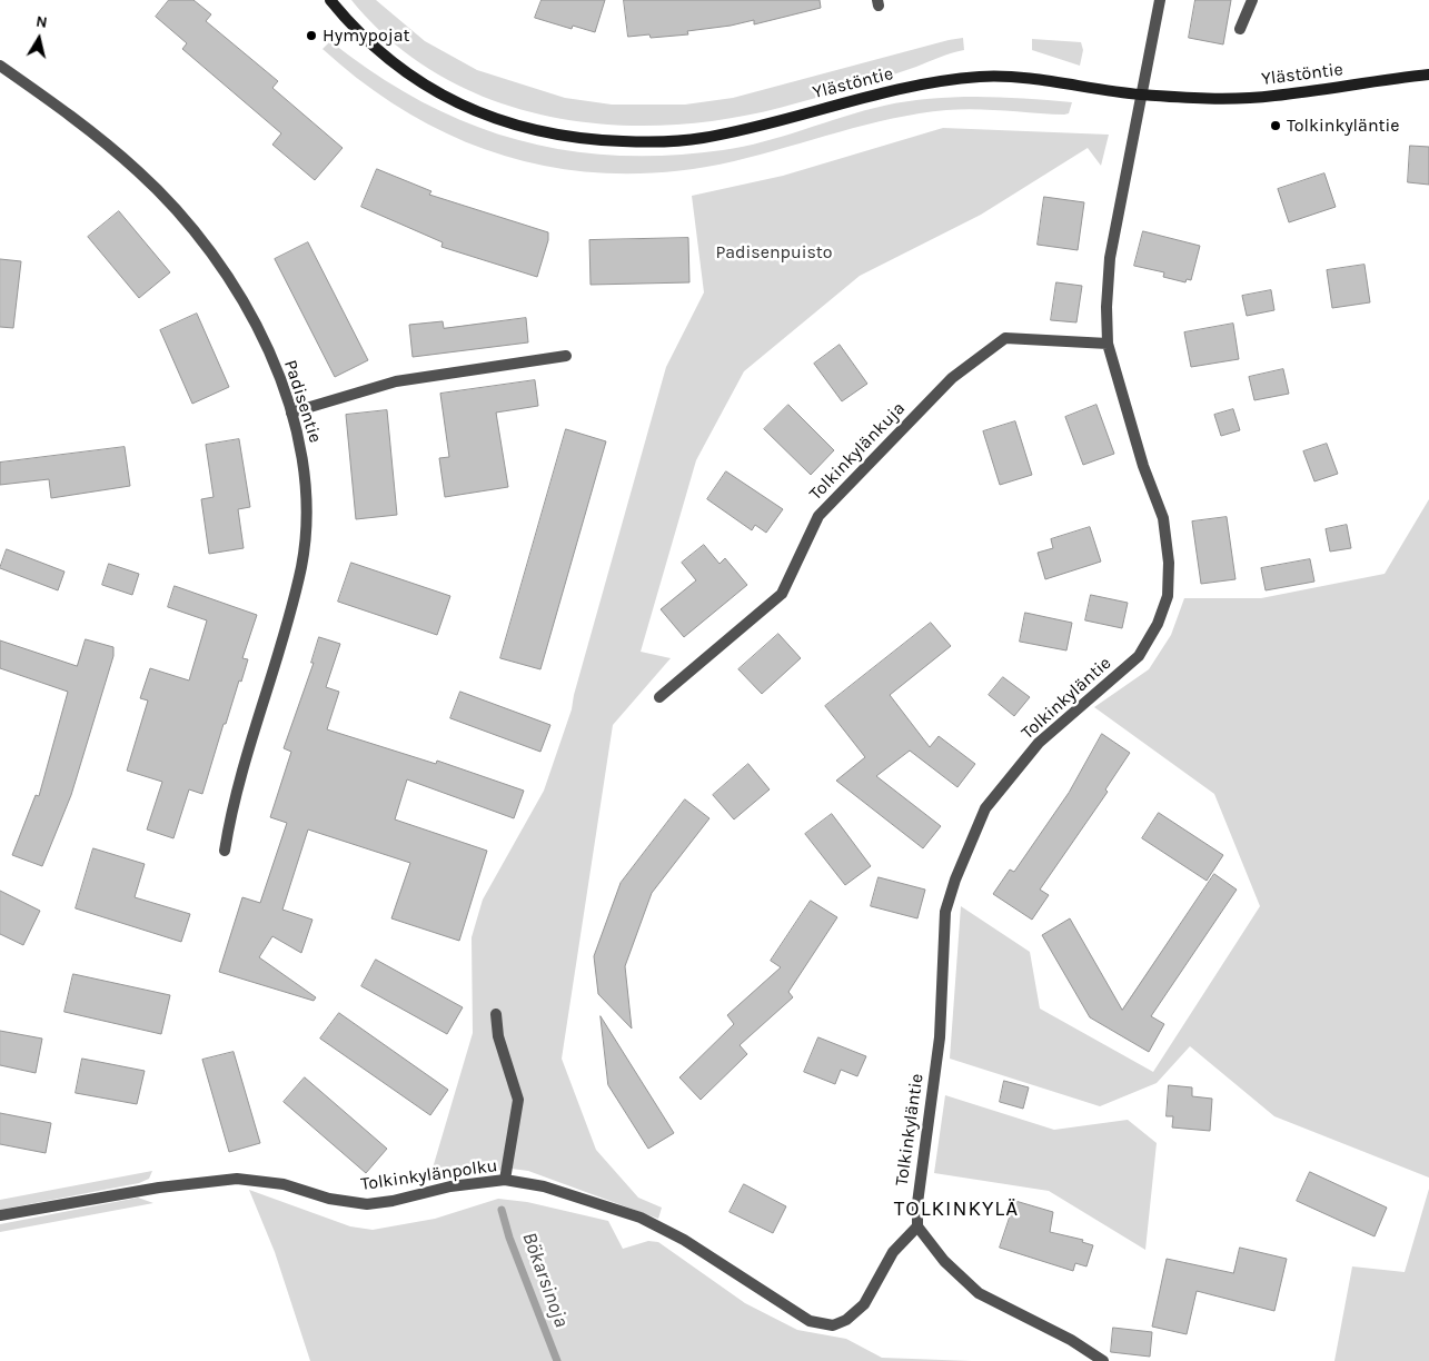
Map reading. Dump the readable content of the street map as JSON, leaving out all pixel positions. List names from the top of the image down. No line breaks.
{"streets":{"main road":["Ylästöntie"],"street":["Padisentie","Tolkinkylänkuja","Tolkinkyläntie","Tolkinkylänpolku"]},"crossings":[["Ylästöntie","Tolkinkyläntie"],["Tolkinkylänkuja","Tolkinkyläntie"],["Tolkinkyläntie","Tolkinkylänpolku"]],"districts":["TOLKINKYLÄ"],"water":["Bökarsinoja"],"parks":["Padisenpuisto"],"places":["Hymypojat","Tolkinkyläntie"],"north":"top"}
